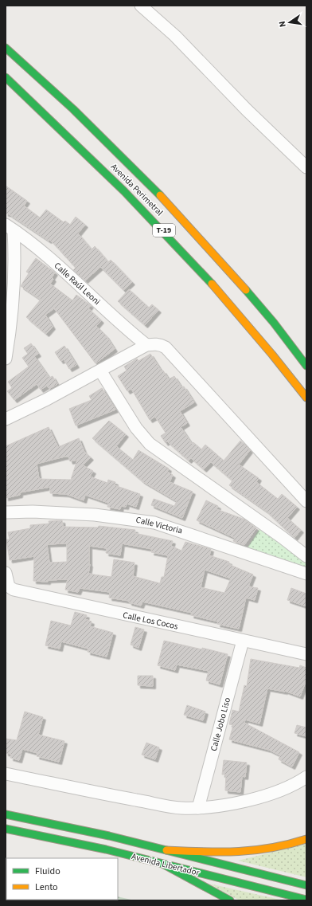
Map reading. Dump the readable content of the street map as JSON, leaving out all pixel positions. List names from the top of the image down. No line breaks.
{"streets":{"main road":["Avenida Perimetral","T-19","Avenida Libertador"],"street":["Calle Raúl Leoni","Calle Victoria","Calle Los Cocos","Calle Jobo Liso"]},"crossings":[["Calle Los Cocos","Calle Jobo Liso"]],"legend":["Fluido","Lento"],"north":"left"}
